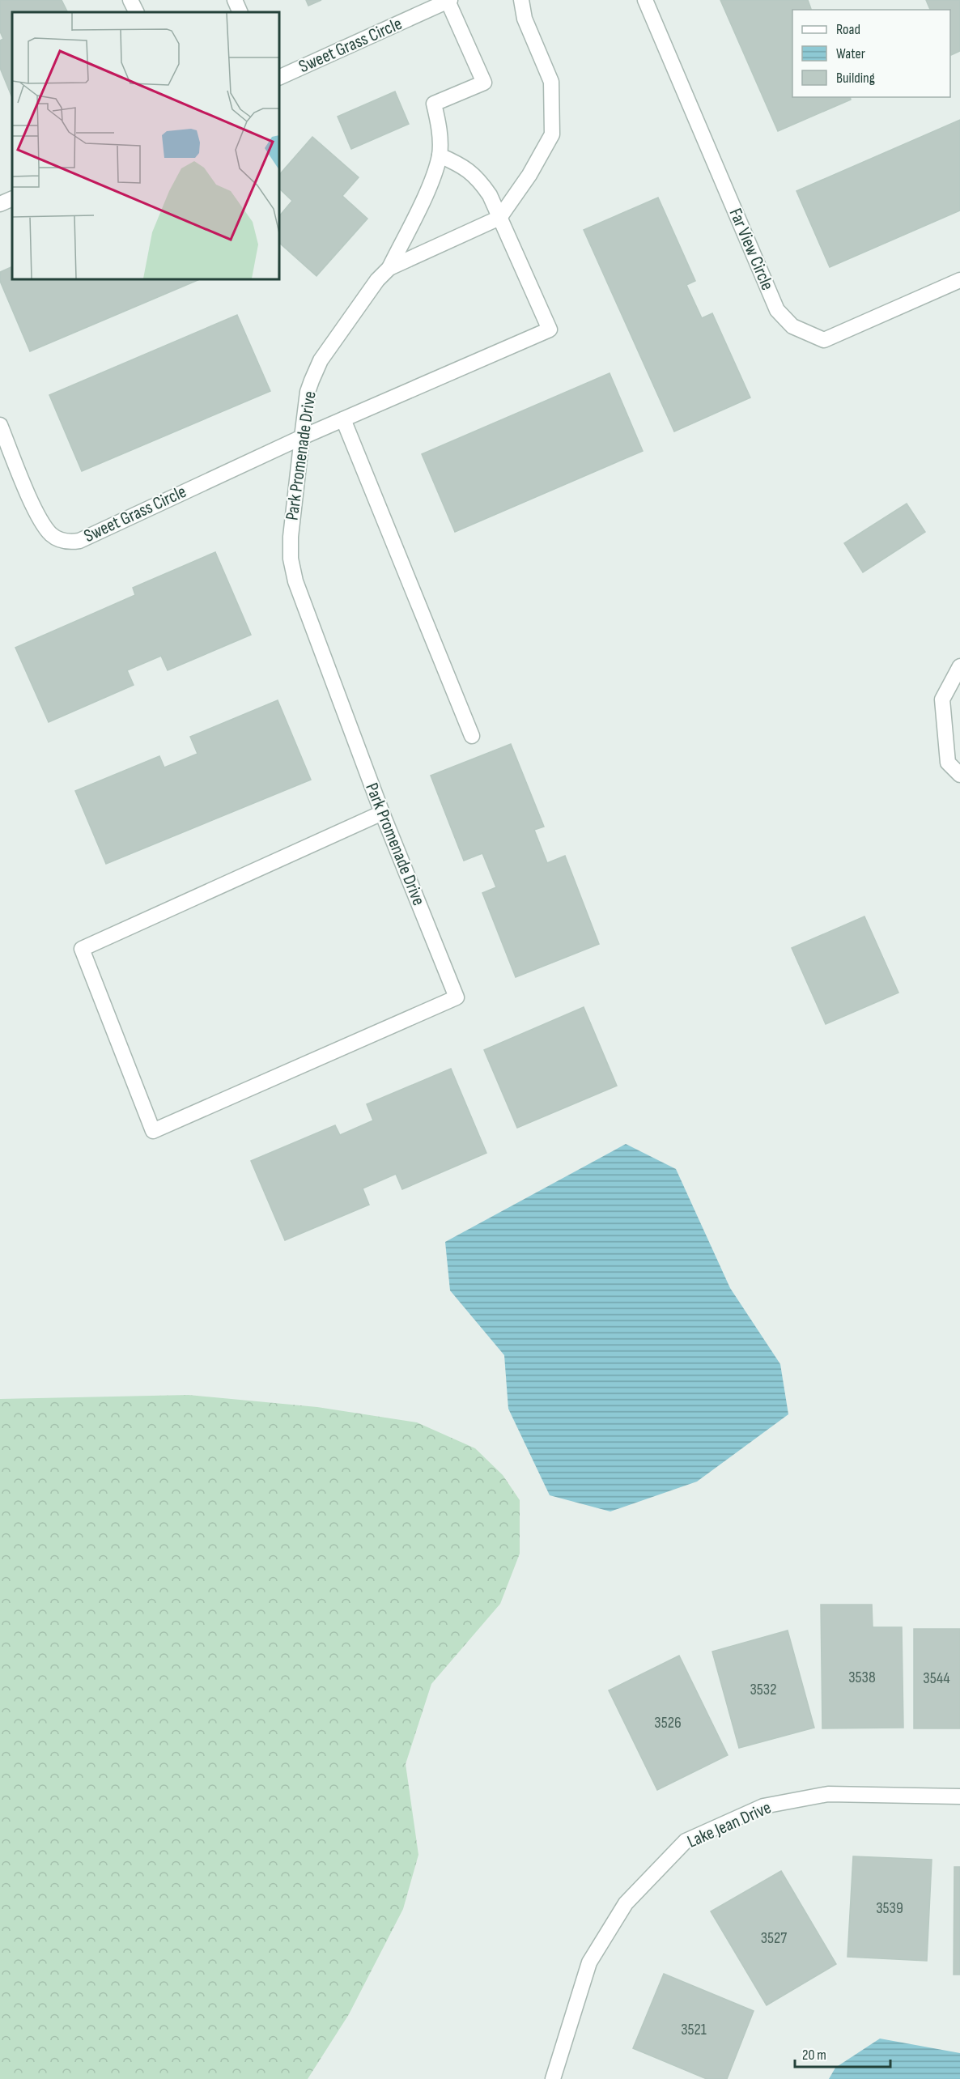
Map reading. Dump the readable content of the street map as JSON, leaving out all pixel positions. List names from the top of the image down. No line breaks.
{"streets":{"street":["Sweet Grass Circle","Far View Circle","Park Promenade Drive","Lake Jean Drive"]},"crossings":[["Sweet Grass Circle","Park Promenade Drive"]],"house_numbers":["3538","3544","3532","3526","3539","3527","3521"],"legend":["Road","Water","Building"],"scale_bar":"20 m"}
